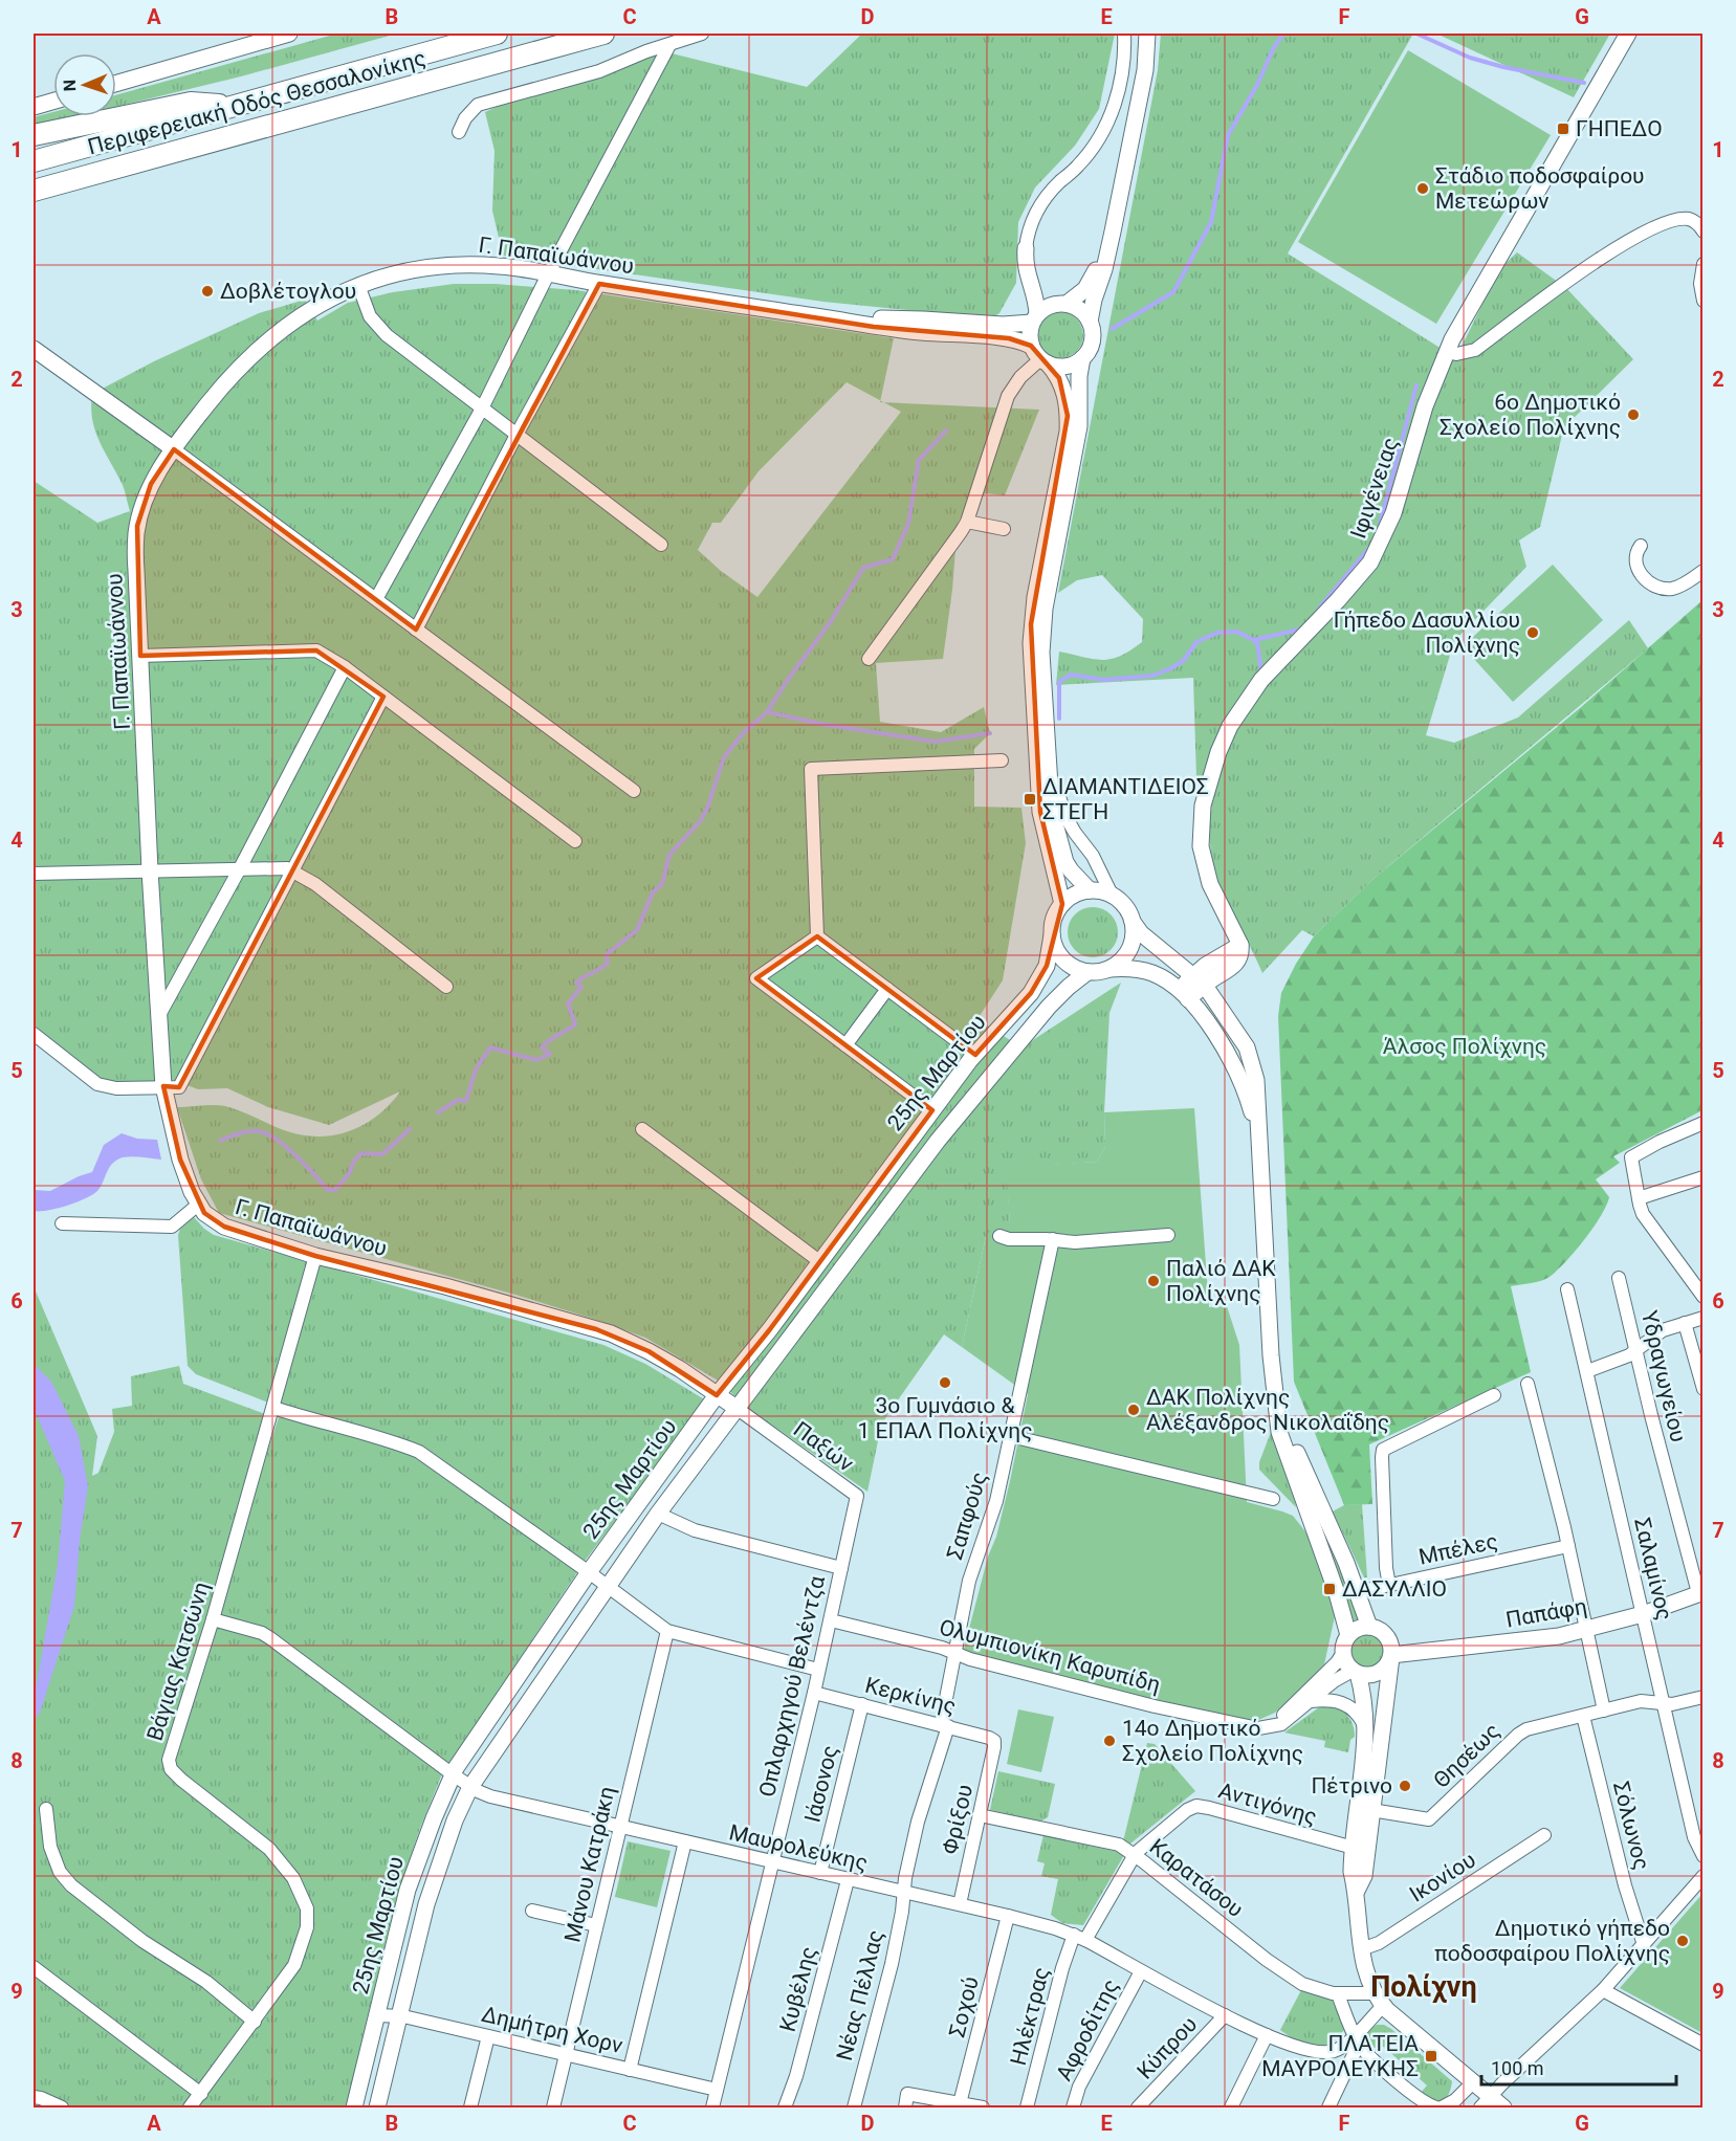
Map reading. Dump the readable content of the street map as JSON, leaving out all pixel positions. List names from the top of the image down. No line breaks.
{"streets":{"highway":["Περιφερειακή Οδός Θεσσαλονίκης"],"street":["Γ. Παπαϊωάννου","Ιφιγένειας","25ης Μαρτίου","Υδραγωγείου","Παξών","Σαπφούς","Μπέλες","Σαλαμίνος","Παπάφη","Ολυμπιονίκη Καρυπίδη","Βάγιας Κατσώνη","Οπλαρχηγού Βελέντζα","Κερκίνης","Θησέως","Ιάσoνος","Αντιγόνης","Φρίξου","Σόλωνος","Μαυρολεύκης","Μάνου Κατράκη","Ικονίου","Καρατάσου","Κυβέλης","Νέας Πέλλας","Σοχού","Ηλέκτρας","Δημήτρη Χορν","Αφροδίτης","Κύπρου"]},"crossings":[["Γ. Παπαϊωάννου","25ης Μαρτίου"],["Γ. Παπαϊωάννου","Παξών"],["Γ. Παπαϊωάννου","Βάγιας Κατσώνη"],["25ης Μαρτίου","Παξών"],["25ης Μαρτίου","Μαυρολεύκης"],["25ης Μαρτίου","Δημήτρη Χορν"],["Υδραγωγείου","Παπάφη"],["Παξών","Οπλαρχηγού Βελέντζα"],["Σαπφούς","Ολυμπιονίκη Καρυπίδη"],["Σαπφούς","Κερκίνης"],["Σαπφούς","Νέας Πέλλας"],["Σαλαμίνος","Παπάφη"],["Σαλαμίνος","Θησέως"],["Παπάφη","Ολυμπιονίκη Καρυπίδη"],["Ολυμπιονίκη Καρυπίδη","Οπλαρχηγού Βελέντζα"],["Βάγιας Κατσώνη","Μαυρολεύκης"],["Οπλαρχηγού Βελέντζα","Κερκίνης"],["Οπλαρχηγού Βελέντζα","Μαυρολεύκης"],["Οπλαρχηγού Βελέντζα","Δημήτρη Χορν"],["Κερκίνης","Ιάσoνος"],["Κερκίνης","Φρίξου"],["Κερκίνης","Νέας Πέλλας"],["Θησέως","Σόλωνος"],["Ιάσoνος","Μαυρολεύκης"],["Αντιγόνης","Μαυρολεύκης"],["Αντιγόνης","Καρατάσου"],["Αντιγόνης","Ηλέκτρας"],["Φρίξου","Μαυρολεύκης"],["Φρίξου","Καρατάσου"],["Μαυρολεύκης","Μάνου Κατράκη"],["Μαυρολεύκης","Καρατάσου"],["Μαυρολεύκης","Κυβέλης"],["Μαυρολεύκης","Νέας Πέλλας"],["Μαυρολεύκης","Σοχού"],["Μαυρολεύκης","Ηλέκτρας"],["Μαυρολεύκης","Αφροδίτης"],["Μαυρολεύκης","Κύπρου"],["Μάνου Κατράκη","Δημήτρη Χορν"]],"districts":["Πολίχνη"],"parks":["Άλσος Πολίχνης"],"places":{"transit":["ΓΗΠΕΔΟ","ΔΙΑΜΑΝΤΙΔΕΙΟΣ ΣΤΕΓΗ","ΔΑΣΥΛΛΙΟ","ΠΛΑΤΕΙΑ ΜΑΥΡΟΛΕΥΚΗΣ"],"other":["Στάδιο ποδοσφαίρου Μετεώρων","Δοβλέτογλου","6ο Δημοτικό Σχολείο Πολίχνης","Γήπεδο Δασυλλίου Πολίχνης","Παλιό ΔΑΚ Πολίχνης","3ο Γυμνάσιο & 1 ΕΠΑΛ Πολίχνης","ΔΑΚ Πολίχνης Αλέξανδρος Νικολαΐδης","14ο Δημοτικό Σχολείο Πολίχνης","Πέτρινο","Δημοτικό γήπεδο ποδοσφαίρου Πολίχνης"]},"scale_bar":"100 m","north":"left","grid":{"columns":["A","B","C","D","E","F","G"],"rows":["1","2","3","4","5","6","7","8","9"]}}
